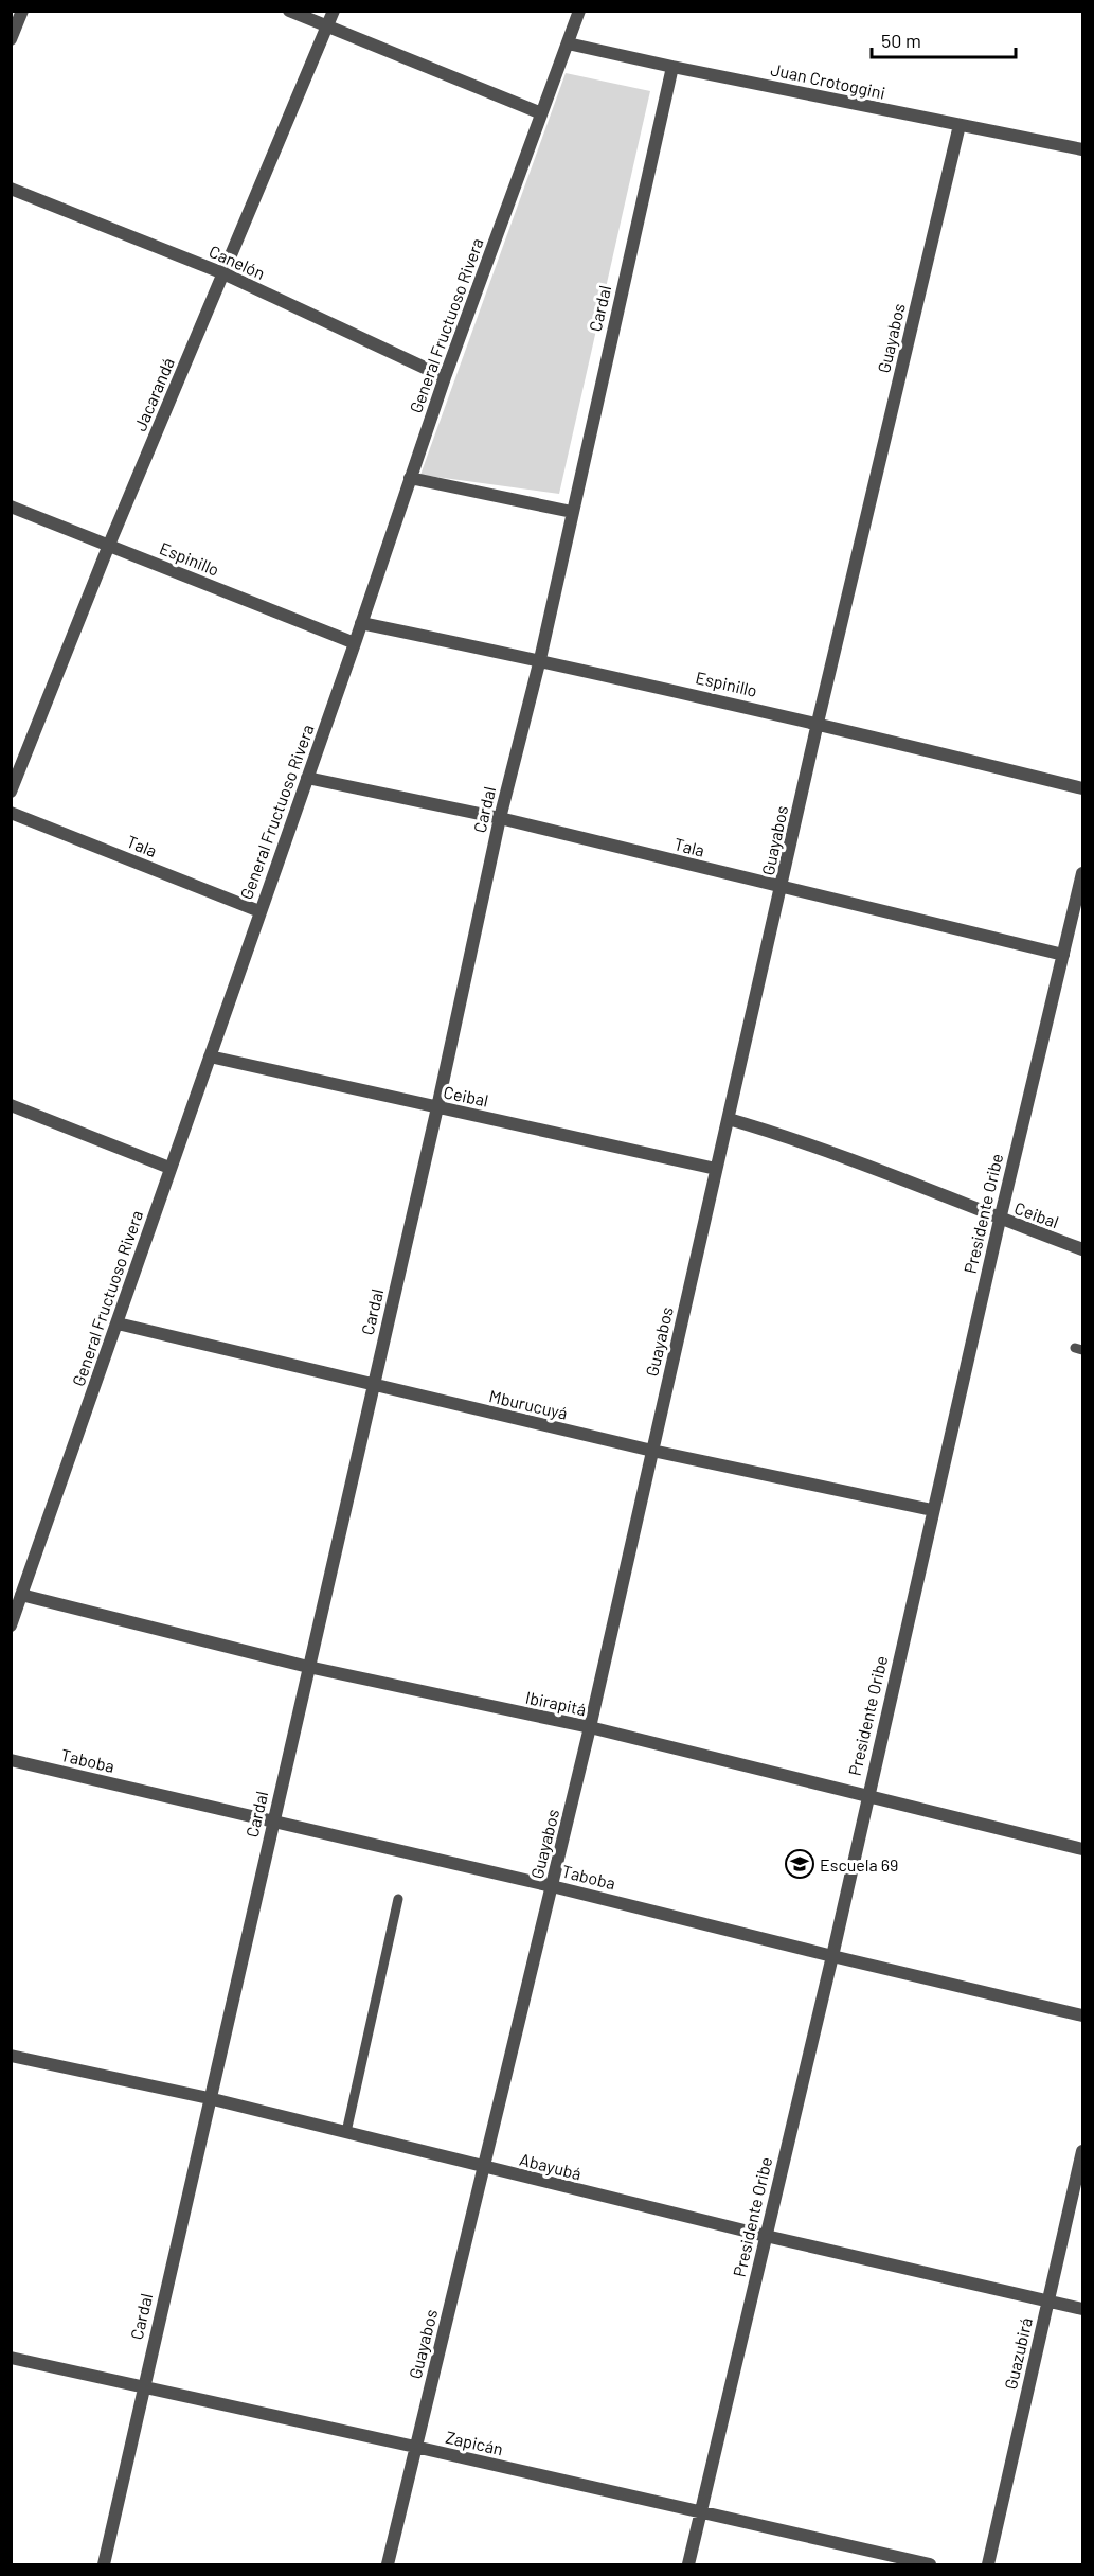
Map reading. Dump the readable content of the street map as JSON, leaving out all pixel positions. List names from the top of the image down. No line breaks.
{"streets":{"street":["Juan Crotoggini","Canelón","Cardal","General Fructuoso Rivera","Guayabos","Jacarandá","Espinillo","Tala","Ceibal","Presidente Oribe","Mburucuyá","Ibirapitá","Taboba","Abayubá","Guazubirá","Zapicán"]},"crossings":[["Juan Crotoggini","Cardal"],["Juan Crotoggini","General Fructuoso Rivera"],["Juan Crotoggini","Guayabos"],["Canelón","General Fructuoso Rivera"],["Canelón","Jacarandá"],["Cardal","Espinillo"],["Cardal","Tala"],["Cardal","Ceibal"],["Cardal","Mburucuyá"],["Cardal","Ibirapitá"],["Cardal","Taboba"],["Cardal","Abayubá"],["Cardal","Zapicán"],["General Fructuoso Rivera","Espinillo"],["General Fructuoso Rivera","Tala"],["General Fructuoso Rivera","Ceibal"],["General Fructuoso Rivera","Mburucuyá"],["General Fructuoso Rivera","Ibirapitá"],["Guayabos","Espinillo"],["Guayabos","Tala"],["Guayabos","Ceibal"],["Guayabos","Mburucuyá"],["Guayabos","Ibirapitá"],["Guayabos","Taboba"],["Guayabos","Abayubá"],["Guayabos","Zapicán"],["Jacarandá","Espinillo"],["Tala","Presidente Oribe"],["Ceibal","Presidente Oribe"],["Presidente Oribe","Mburucuyá"],["Presidente Oribe","Ibirapitá"],["Presidente Oribe","Taboba"],["Presidente Oribe","Abayubá"],["Presidente Oribe","Zapicán"],["Abayubá","Guazubirá"]],"places":{"school or university":["Escuela 69"]},"scale_bar":"50 m"}
